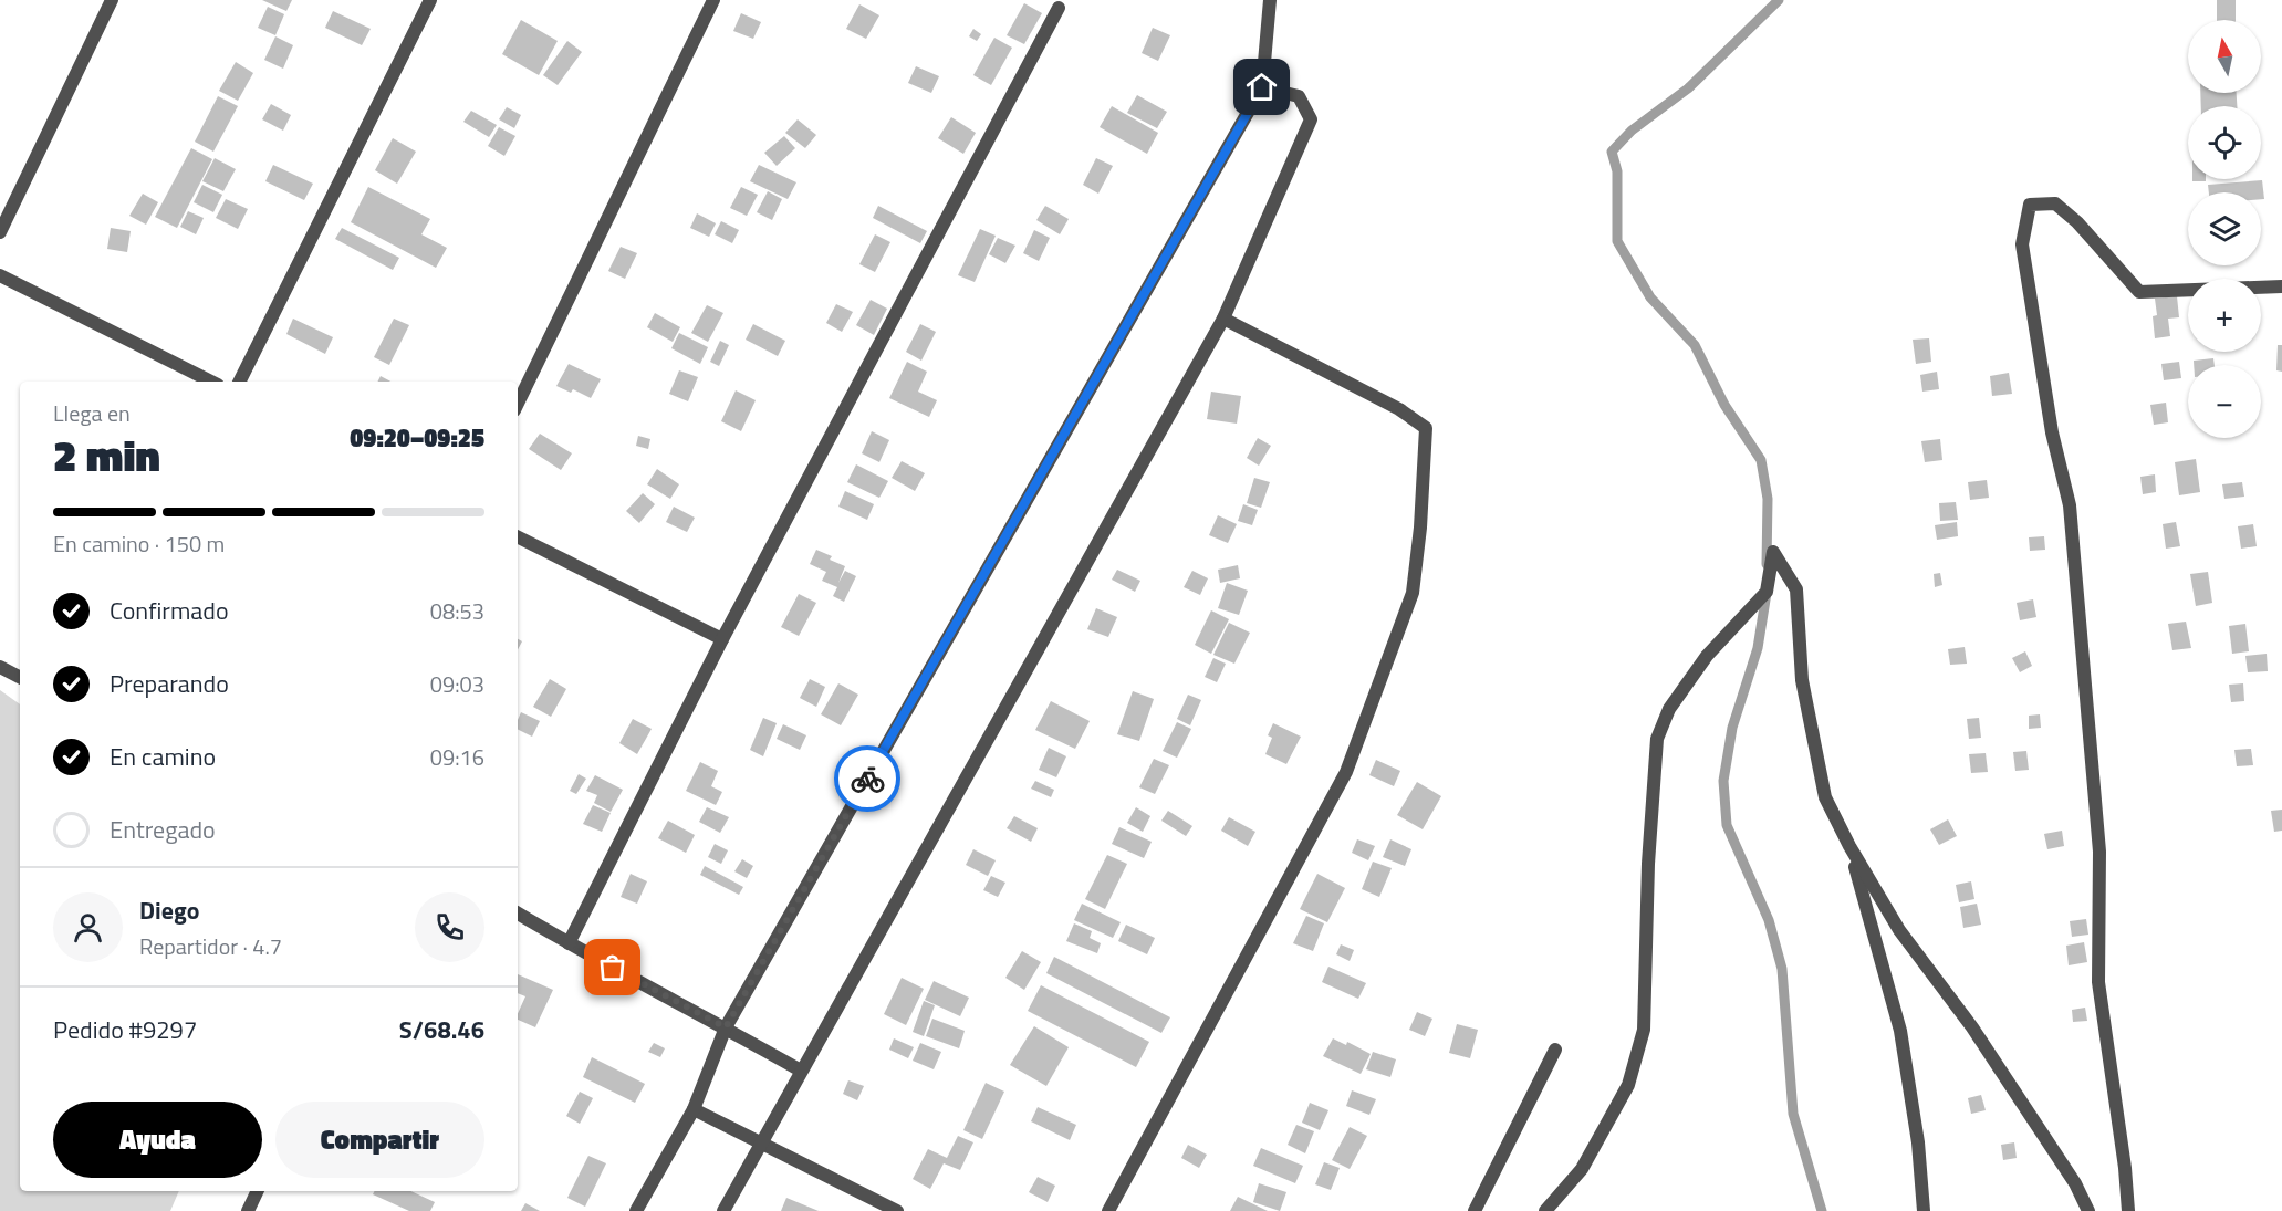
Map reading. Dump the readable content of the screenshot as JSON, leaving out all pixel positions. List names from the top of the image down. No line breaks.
{"north":"top","page":{"map_buttons":["+","−"],"heading":["2 min","Llega en","09:20–09:25"],"panel":["Diego","Repartidor · 4.7","Pedido #9297","S/68.46"],"bar":"En camino · 150 m","list":[["Confirmado","08:53"],["Preparando","09:03"],["En camino","09:16"],"Entregado"],"buttons":["Ayuda","Compartir"]}}
